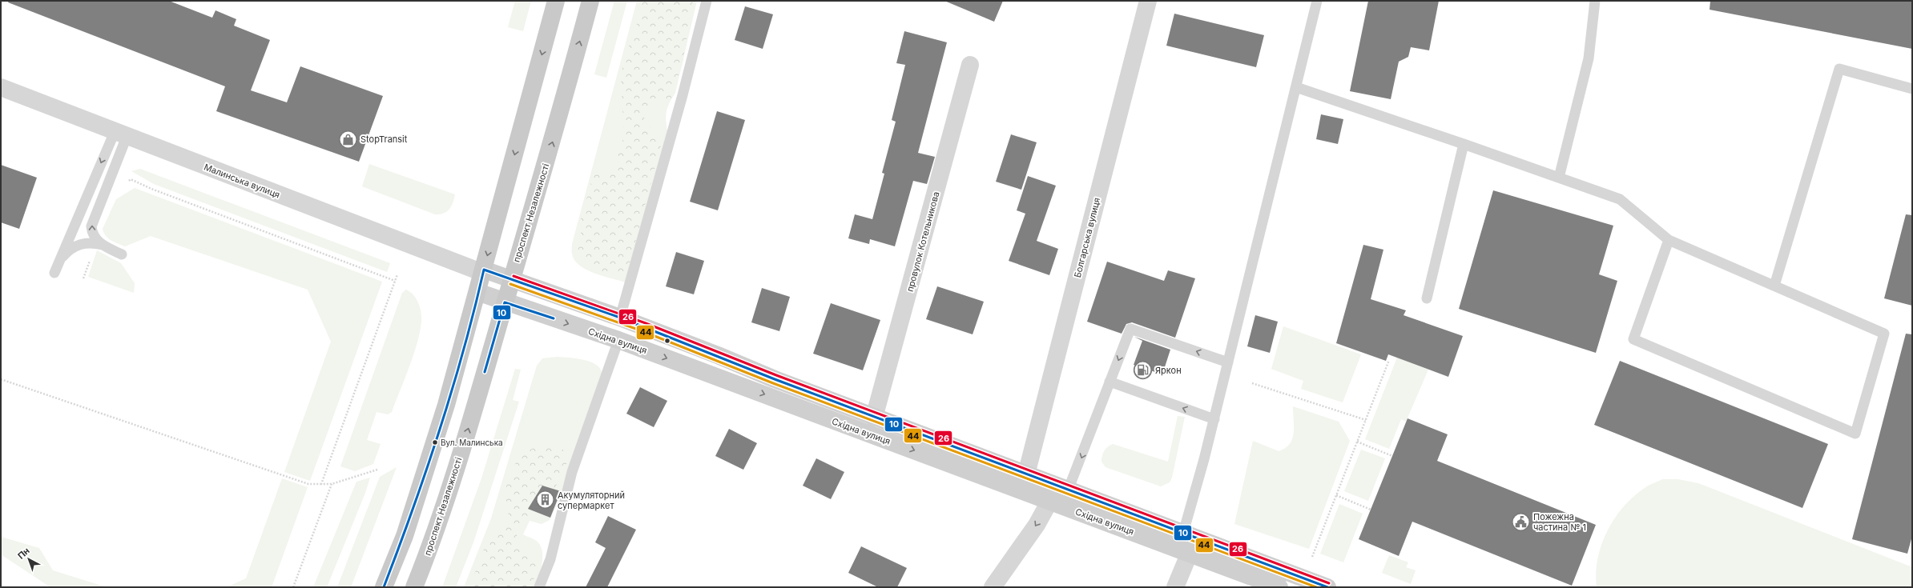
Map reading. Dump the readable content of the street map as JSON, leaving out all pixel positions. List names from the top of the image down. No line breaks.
{"streets":{"main road":["проспект Незалежності","Східна вулиця"],"street":["Малинська вулиця","Болгарська вулиця","провулок Котельникова"]},"crossings":[["Малинська вулиця","Східна вулиця"],["проспект Незалежності","Східна вулиця"],["Болгарська вулиця","Східна вулиця"],["провулок Котельникова","Східна вулиця"]],"places":{"shop":["StopTransit"],"fuel station":["Яркон"],"other":["Вул. Малинська"],"building":["Акумуляторний супермаркет"],"public building":["Пожежна частина № 1"]},"lines":["transit line 10","transit line 26","transit line 44"],"north":"top left"}
